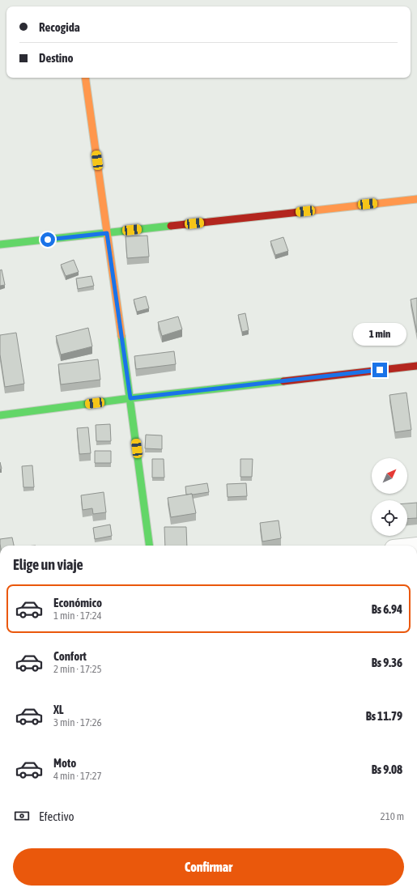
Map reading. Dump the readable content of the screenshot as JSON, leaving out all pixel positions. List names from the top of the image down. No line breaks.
{"north":"top right","page":{"banner":["Recogida","Destino"],"bubble":"1 min","heading":"Elige un viaje","list":[{"name":"Económico","note":"1 min · 17:24","value":"Bs 6.94"},{"name":"Confort","note":"2 min · 17:25","value":"Bs 9.36"},{"name":"XL","note":"3 min · 17:26","value":"Bs 11.79"},{"name":"Moto","note":"4 min · 17:27","value":"Bs 9.08"}],"pay":["Efectivo","210 m"],"buttons":"Confirmar"}}
